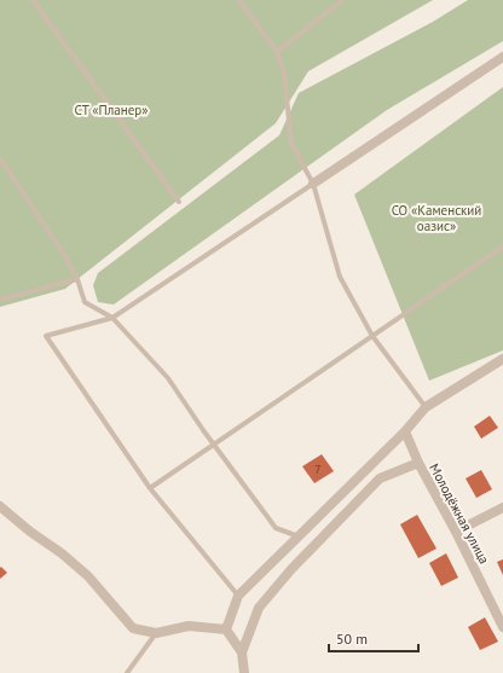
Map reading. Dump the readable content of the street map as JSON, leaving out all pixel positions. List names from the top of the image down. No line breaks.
{"streets":{"street":["Молодёжная улица"]},"parks":["СТ «Планер»","СО «Каменский оазис»"],"house_numbers":["7"],"scale_bar":"50 m"}
